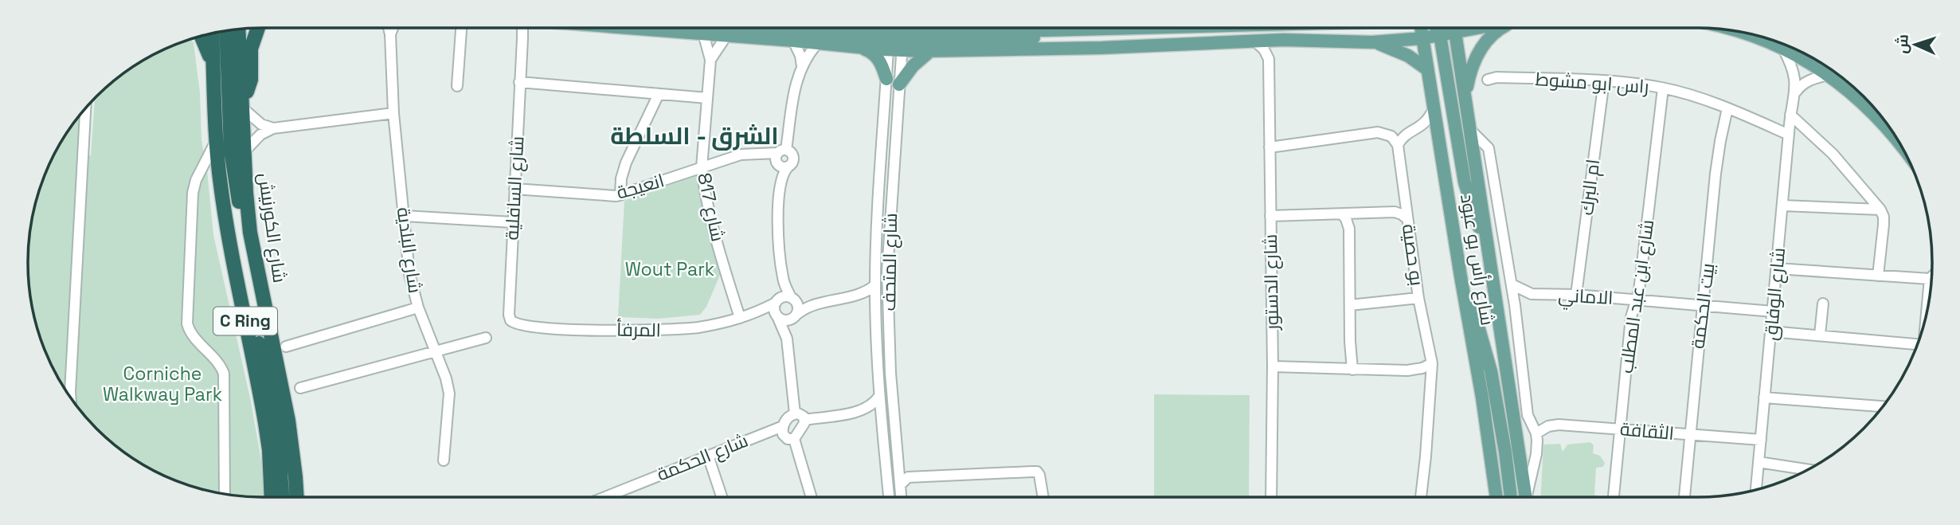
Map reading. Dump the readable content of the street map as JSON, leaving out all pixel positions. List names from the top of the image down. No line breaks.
{"streets":{"highway":["شارع الكورنيش","C Ring"],"main road":["شارع رأس بو عبود"],"street":["راس ابو مشوط","انعيجة","ام البرك","شارع السافلية","شارع 817","شارع البلدية","بو حصية","شارع المتحف","شارع الدستور","شارع الوفاق","الاماني","شارع ابن عبد المطلب","بيت الحكمة","المرفأ","الثقافة","شارع الحكمة"]},"crossings":[["راس ابو مشوط","ام البرك"],["راس ابو مشوط","شارع الوفاق"],["راس ابو مشوط","شارع ابن عبد المطلب"],["راس ابو مشوط","بيت الحكمة"],["انعيجة","شارع السافلية"],["انعيجة","شارع 817"],["ام البرك","الاماني"],["شارع السافلية","المرفأ"],["شارع 817","المرفأ"],["شارع رأس بو عبود","الاماني"],["شارع رأس بو عبود","الثقافة"],["شارع الوفاق","الاماني"],["شارع الوفاق","الثقافة"],["الاماني","شارع ابن عبد المطلب"],["الاماني","بيت الحكمة"],["شارع ابن عبد المطلب","الثقافة"],["بيت الحكمة","الثقافة"]],"districts":["الشرق - السلطة"],"parks":["Wout Park","Corniche Walkway Park"],"north":"left"}
